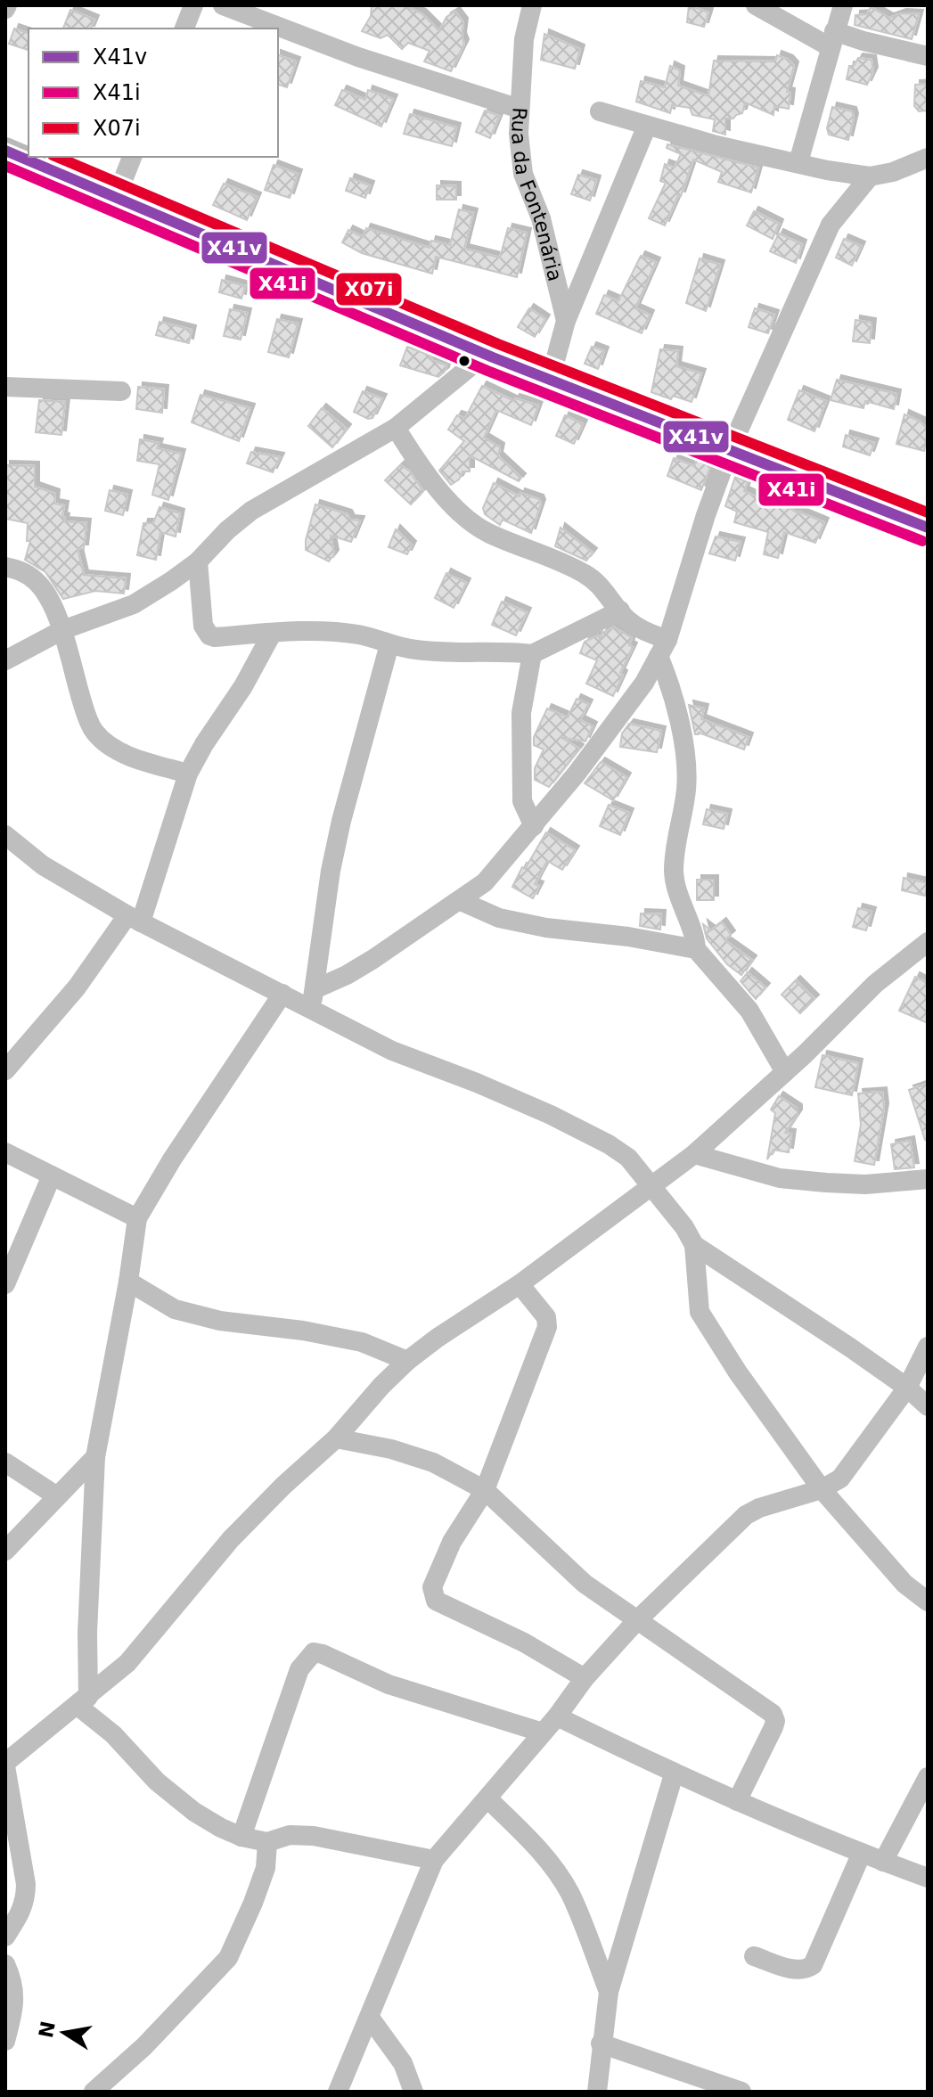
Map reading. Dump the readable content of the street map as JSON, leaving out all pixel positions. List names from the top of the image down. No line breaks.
{"streets":{"street":["Rua da Fontenária"]},"lines":["transit line X41v","transit line X07i","transit line X41i"],"legend":["X41v","X41i","X07i"],"north":"left"}
